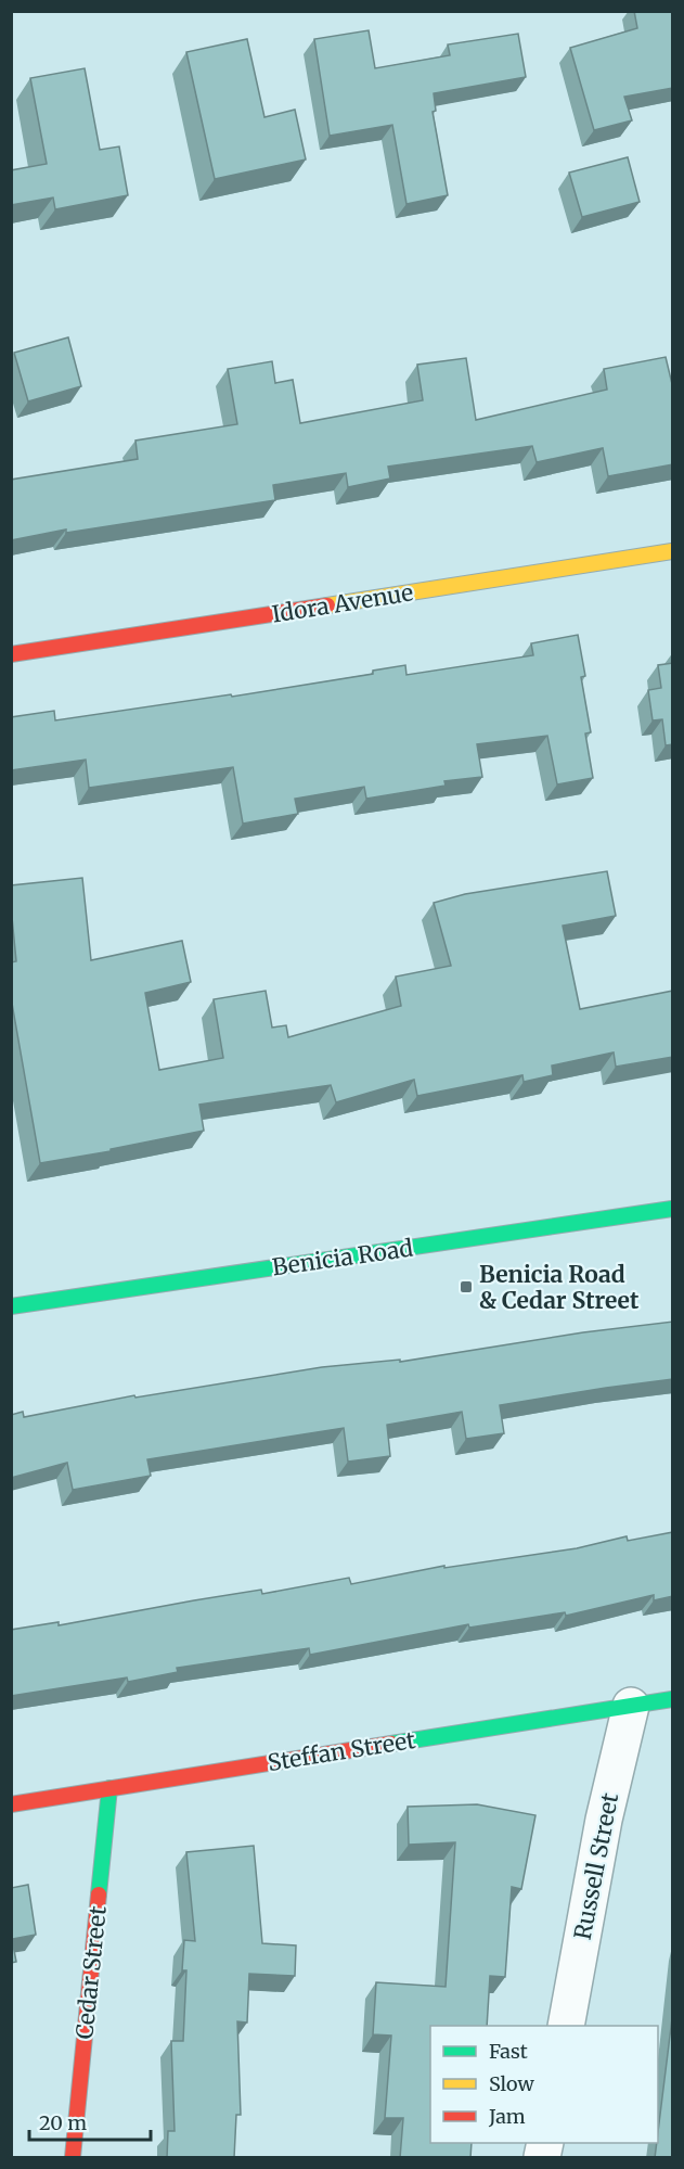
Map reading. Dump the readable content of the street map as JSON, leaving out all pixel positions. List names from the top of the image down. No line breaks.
{"streets":{"street":["Idora Avenue","Benicia Road","Steffan Street","Russell Street","Cedar Street"]},"crossings":[["Steffan Street","Russell Street"],["Steffan Street","Cedar Street"]],"places":{"transit":["Benicia Road & Cedar Street"]},"legend":["Fast","Slow","Jam"],"scale_bar":"20 m"}
